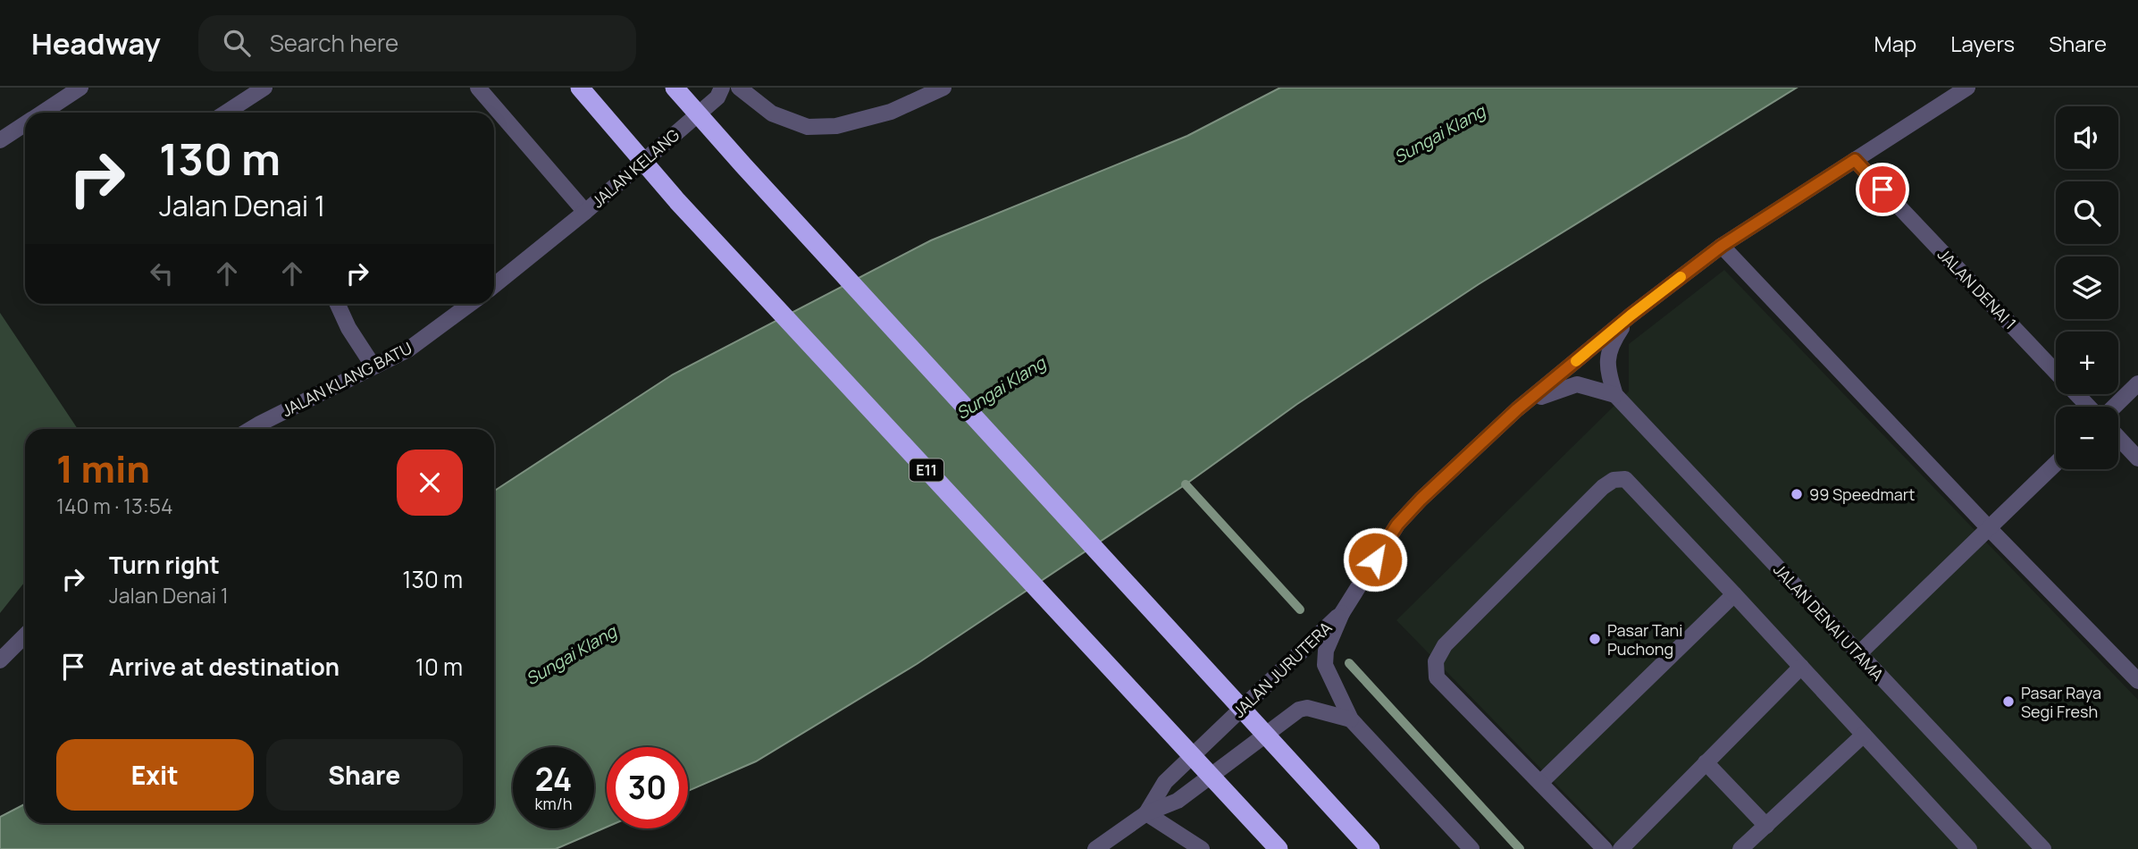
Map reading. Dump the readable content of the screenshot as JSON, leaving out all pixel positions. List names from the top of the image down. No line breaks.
{"streets":{"highway":["E11"],"street":["JALAN KELANG","JALAN DENAI 1","JALAN KLANG BATU","JALAN DENAI UTAMA","JALAN JURUTERA"]},"water":["Sungai Klang"],"places":["99 Speedmart","Pasar Tani Puchong","Pasar Raya Segi Fresh"],"page":{"header":"Headway","search":"Search here","nav":["Map","Layers","Share"],"map_buttons":["+","−"],"turn":["130 m","Jalan Denai 1"],"heading":["1 min","140 m · 13:54"],"list":[{"name":"Turn right","note":"Jalan Denai 1","value":"130 m"},{"name":"Arrive at destination","value":"10 m"}],"buttons":["Exit","Share"],"speed":"24 km/h","limit":"30"}}
